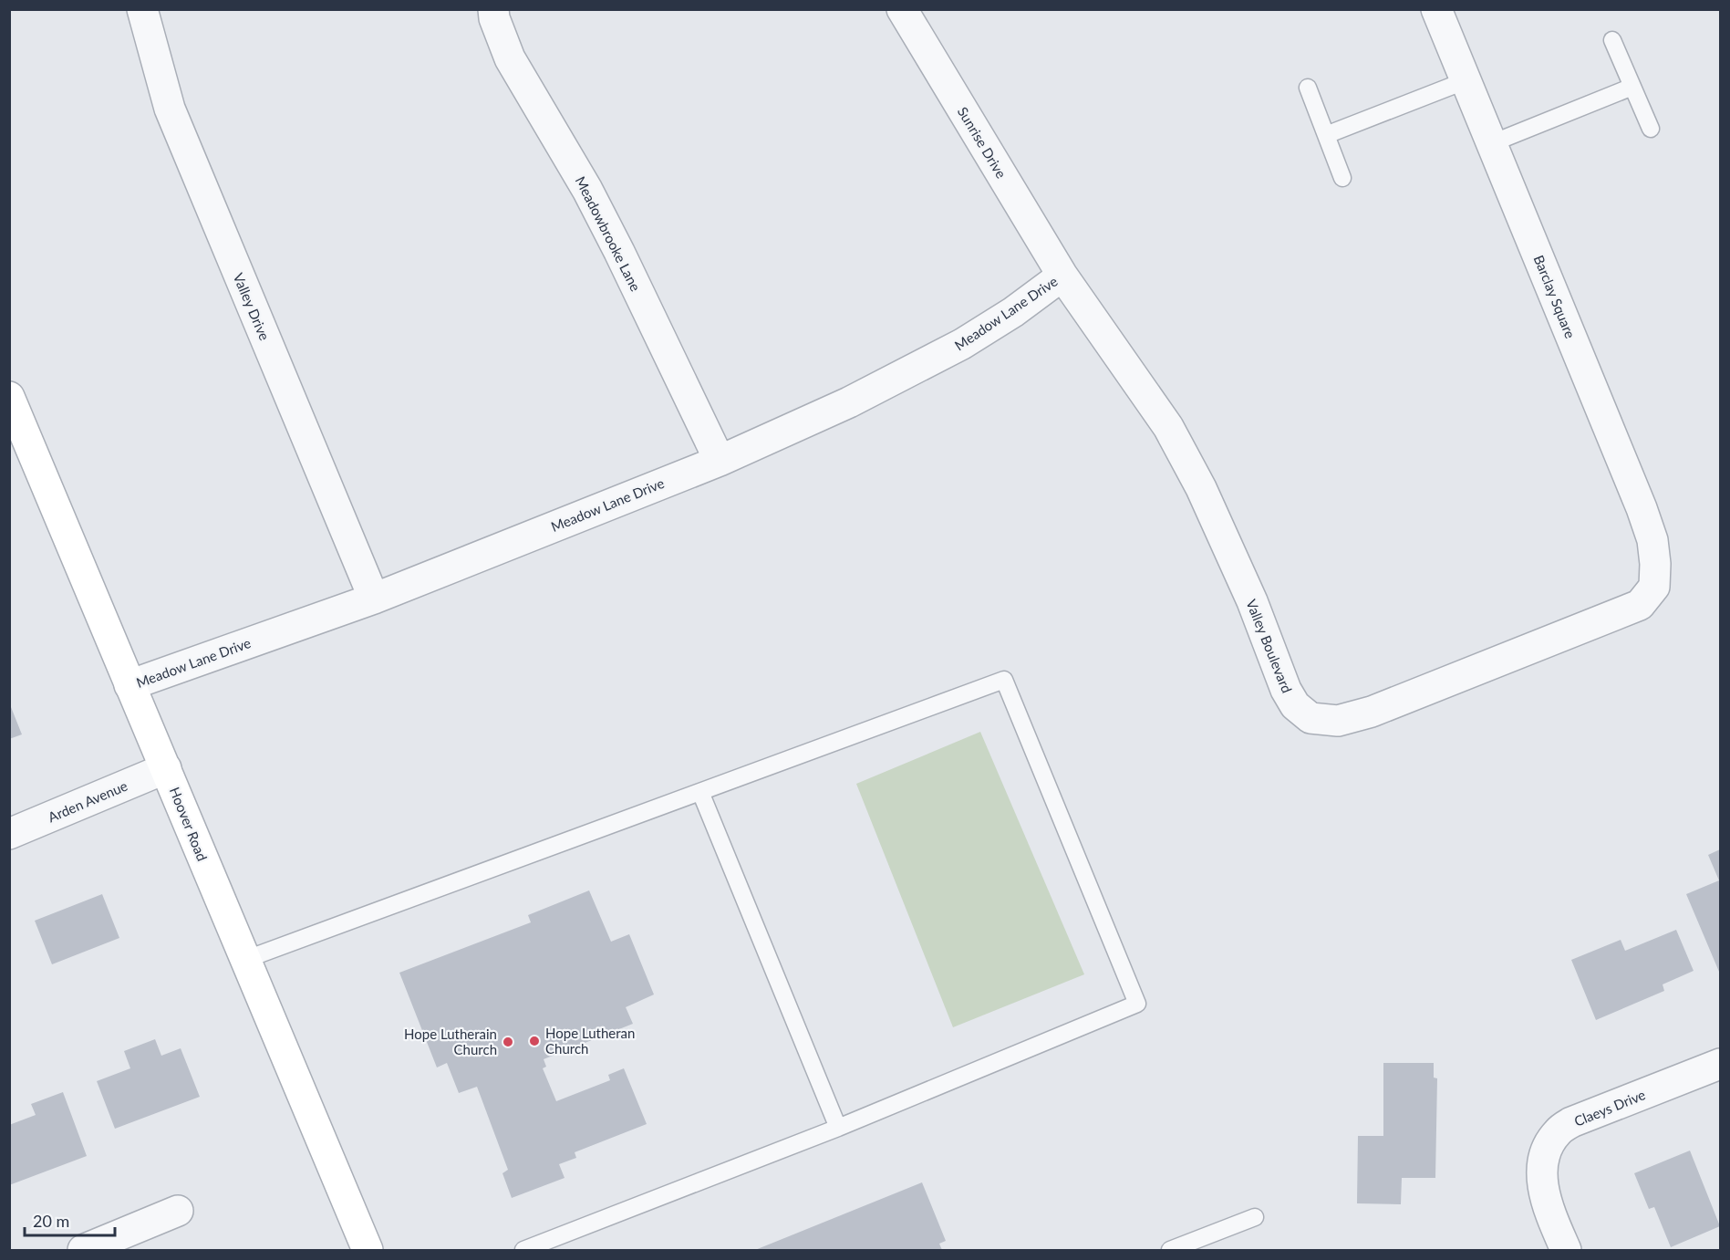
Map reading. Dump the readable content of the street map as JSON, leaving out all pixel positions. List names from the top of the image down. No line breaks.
{"streets":{"main road":["Hoover Road"],"street":["Sunrise Drive","Meadowbrooke Lane","Barclay Square","Valley Drive","Meadow Lane Drive","Valley Boulevard","Arden Avenue","Claeys Drive"]},"crossings":[["Sunrise Drive","Meadow Lane Drive"],["Sunrise Drive","Valley Boulevard"],["Meadowbrooke Lane","Meadow Lane Drive"],["Barclay Square","Valley Boulevard"],["Valley Drive","Meadow Lane Drive"],["Meadow Lane Drive","Valley Boulevard"],["Meadow Lane Drive","Hoover Road"],["Arden Avenue","Hoover Road"]],"places":["Hope Lutheran Church","Hope Lutherain Church"],"scale_bar":"20 m"}
